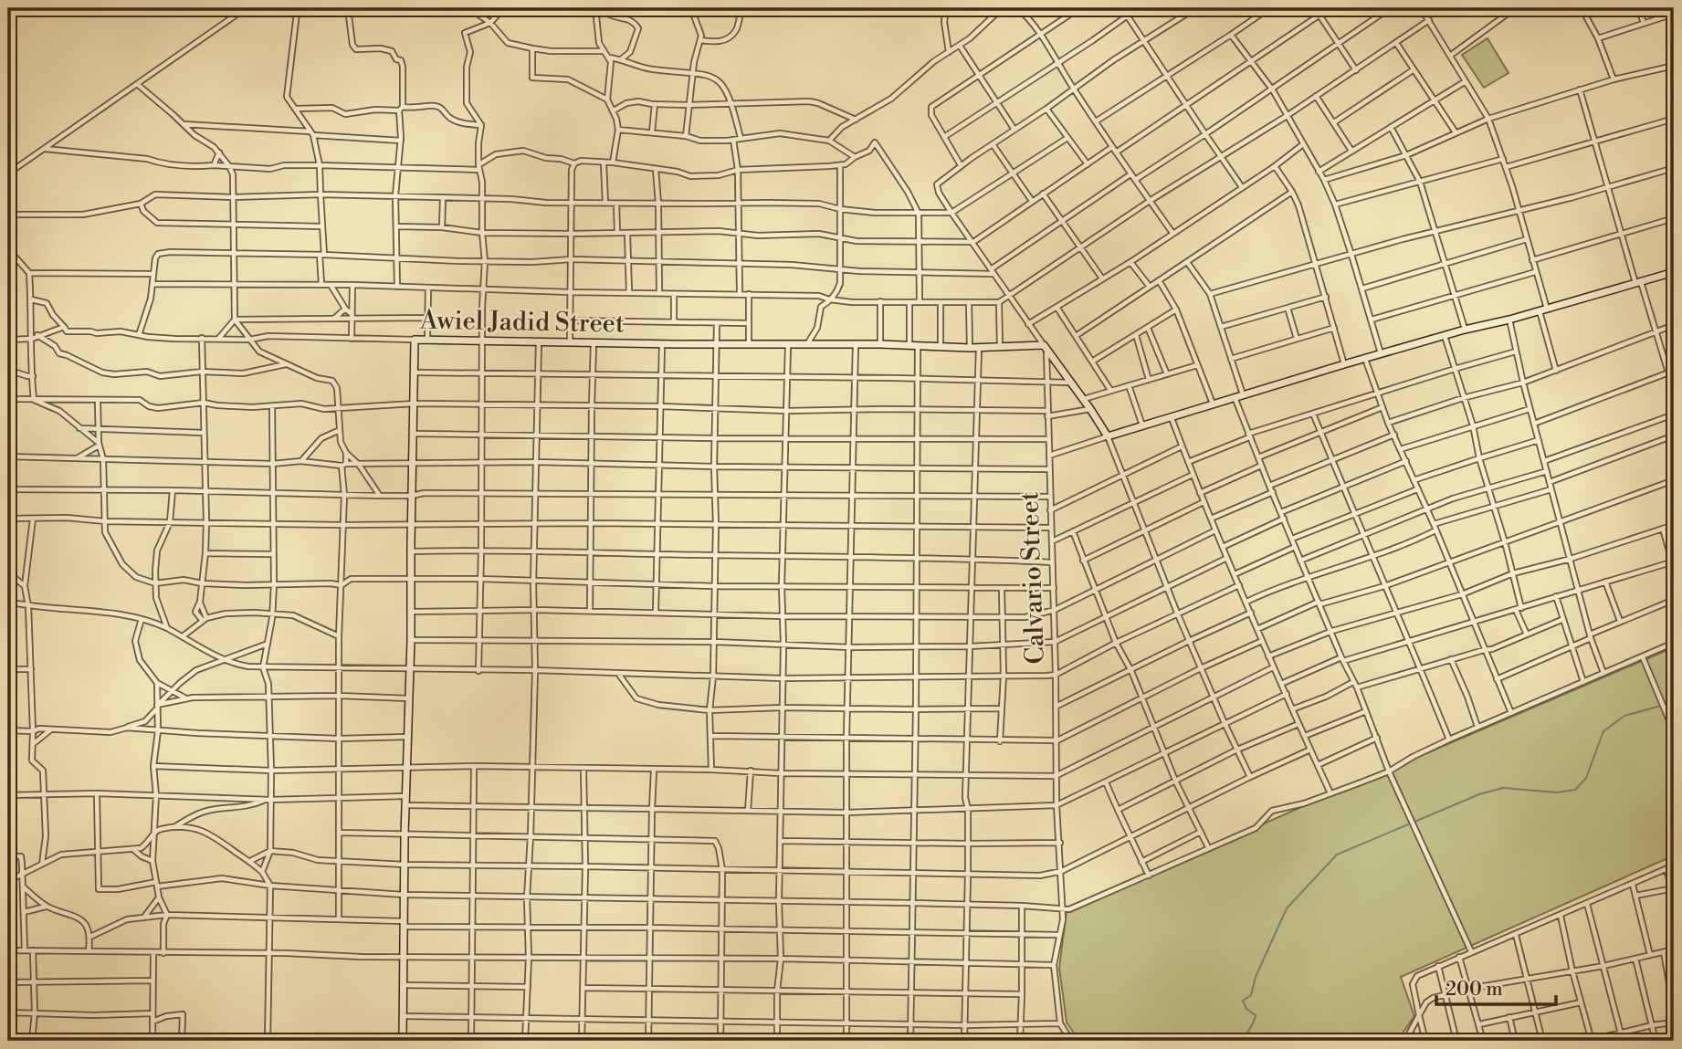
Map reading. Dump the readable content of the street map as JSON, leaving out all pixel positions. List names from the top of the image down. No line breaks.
{"streets":{"street":["Awiel Jadid Street","Calvario Street"]},"crossings":[["Awiel Jadid Street","Calvario Street"]],"scale_bar":"200 m"}
